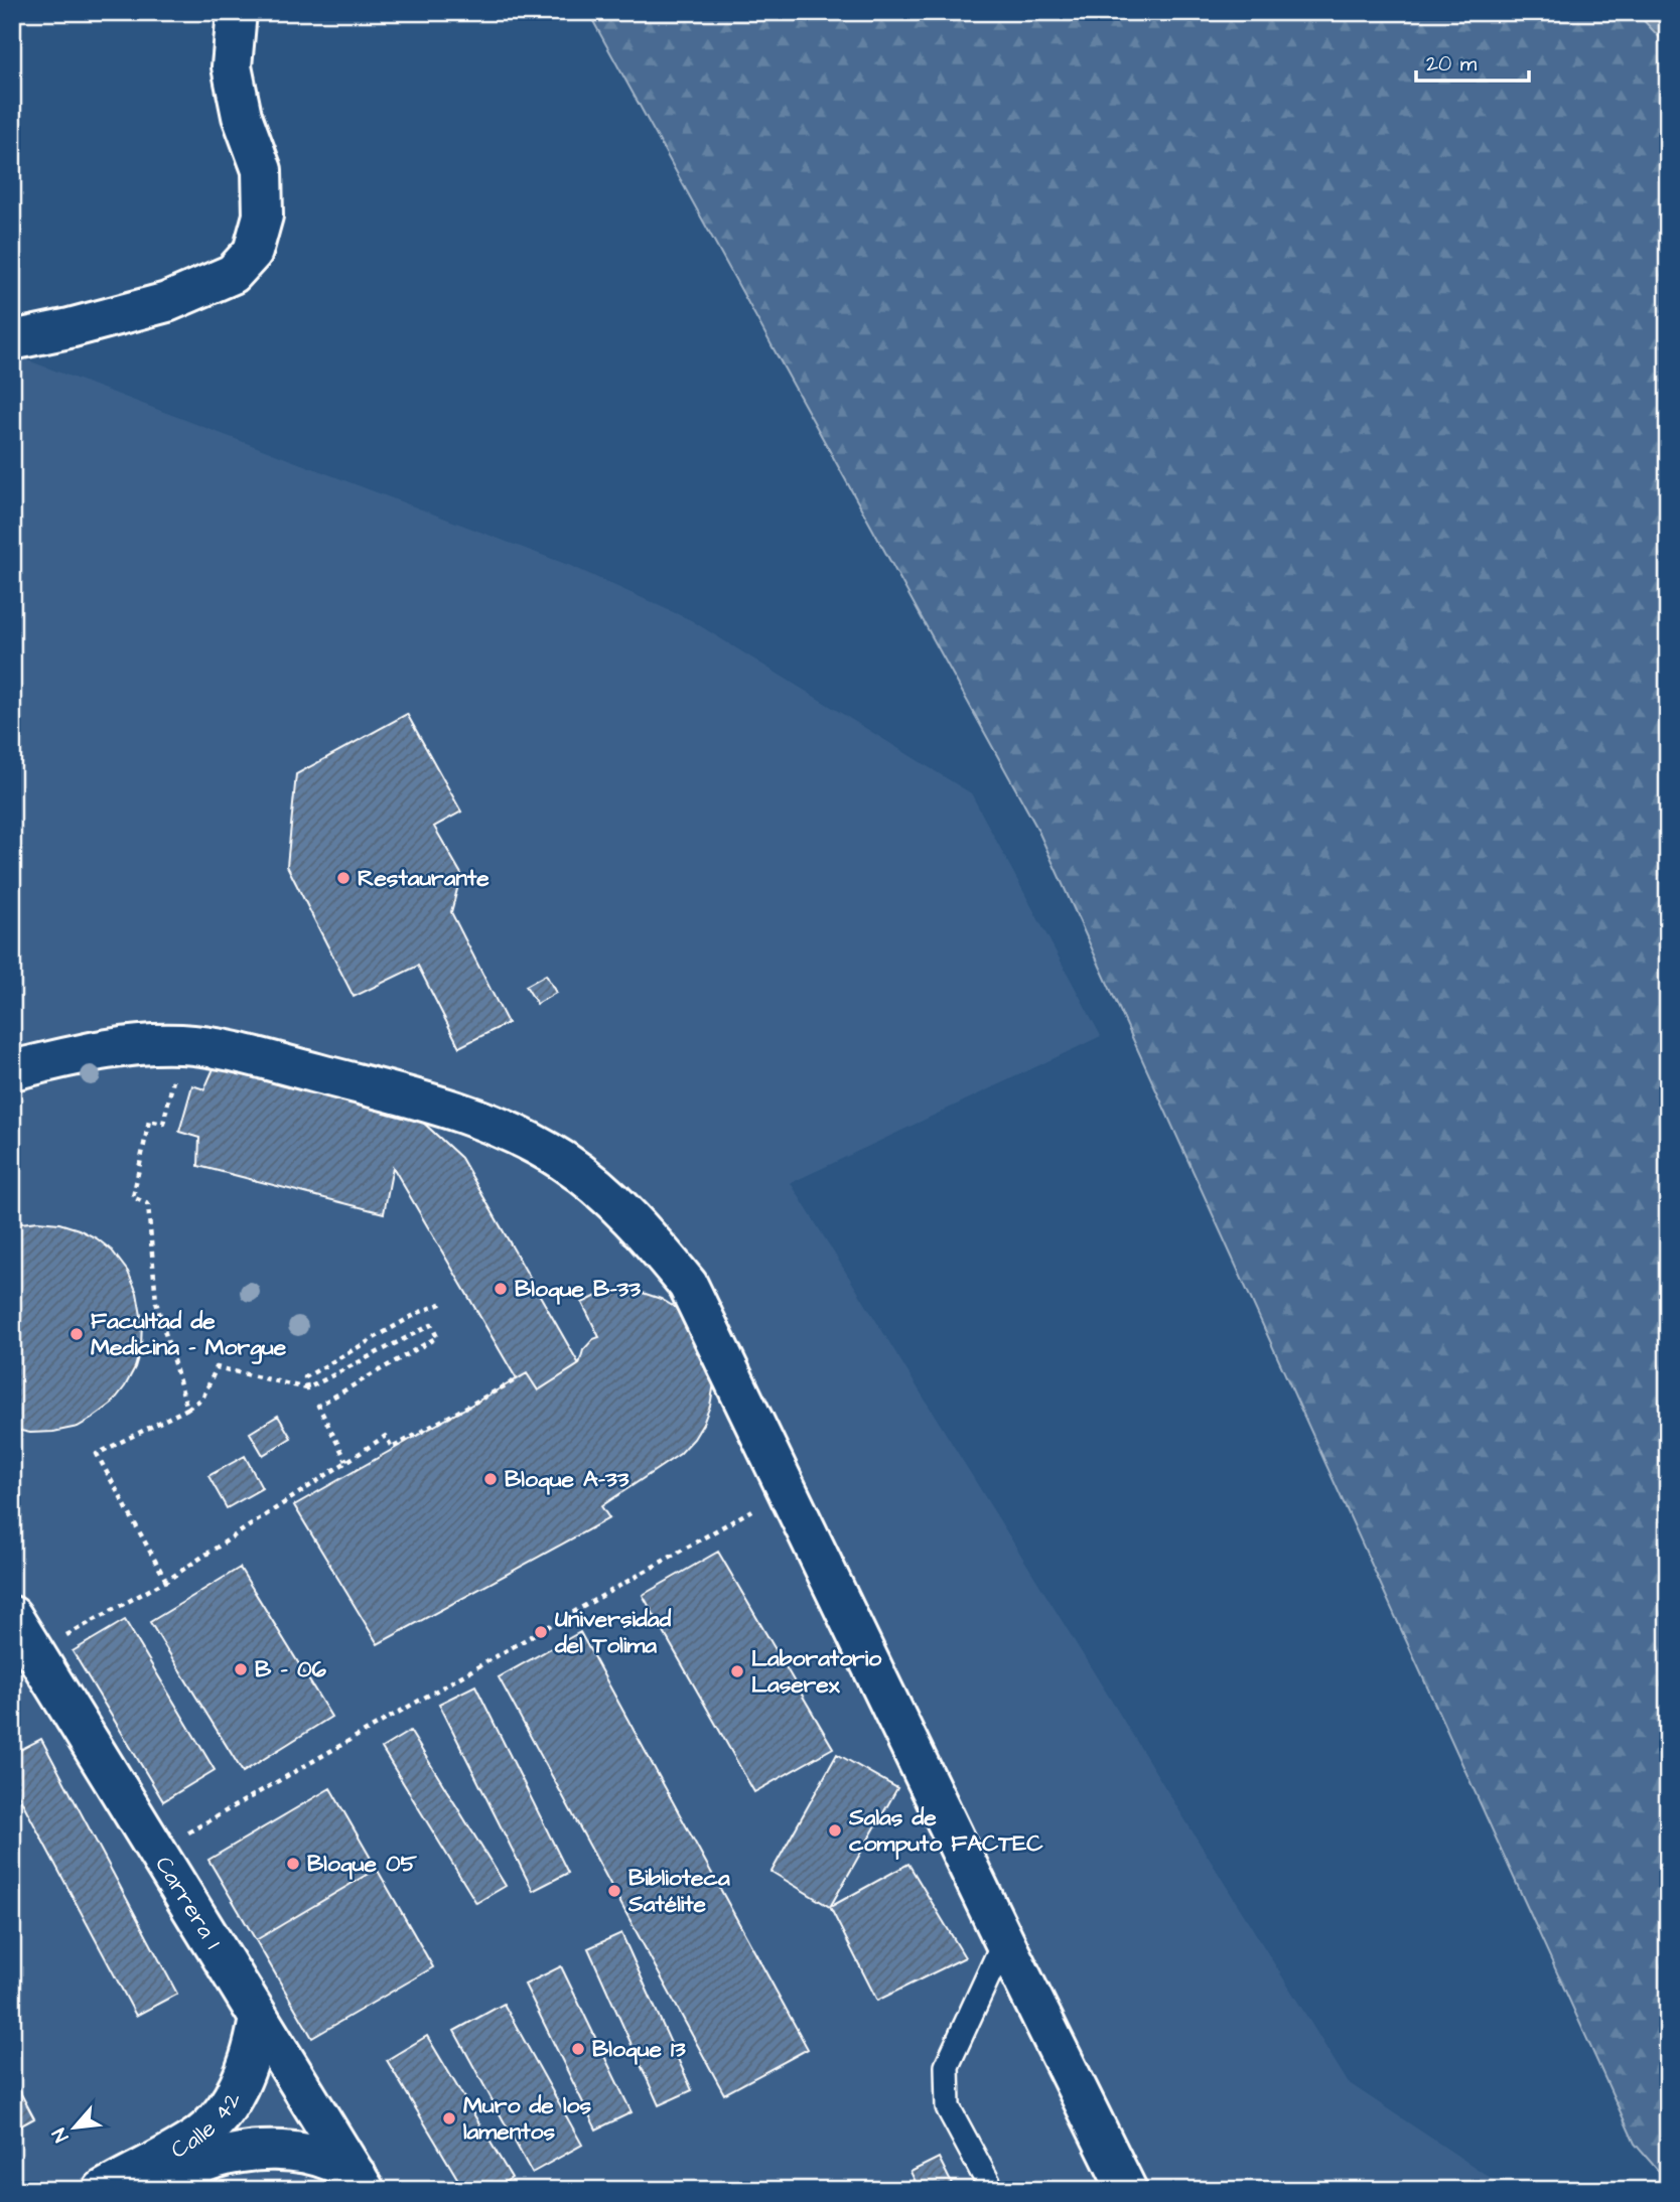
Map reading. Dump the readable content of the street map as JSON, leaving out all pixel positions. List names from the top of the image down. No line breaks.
{"streets":{"street":["Carrera 1","Calle 42"]},"crossings":[["Carrera 1","Calle 42"]],"places":["Restaurante","Bloque B-33","Facultad de Medicina - Morgue","Bloque A-33","Universidad del Tolima","B - 06","Laboratorio Laserex","Salas de computo FACTEC","Bloque 05","Biblioteca Satélite","Bloque 13","Muro de los lamentos"],"scale_bar":"20 m","north":"bottom left"}
